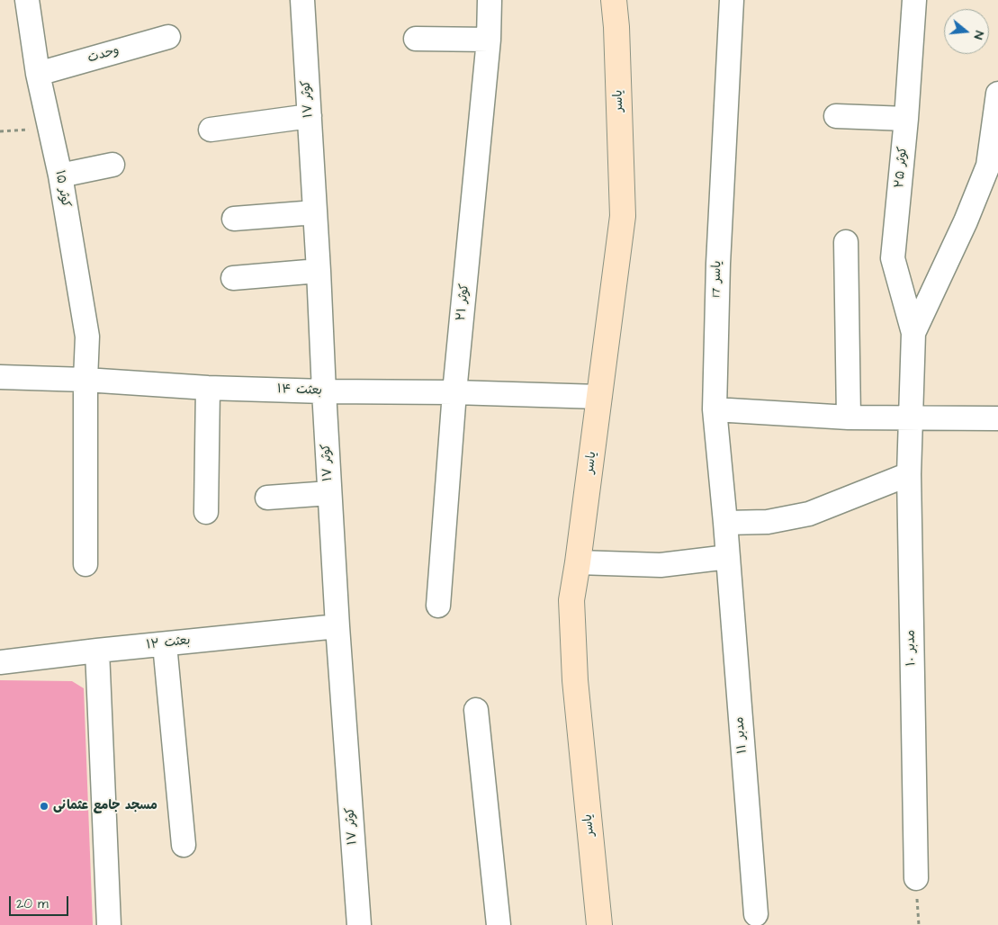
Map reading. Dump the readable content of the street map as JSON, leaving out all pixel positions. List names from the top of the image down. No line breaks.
{"streets":{"street":["وحدت","کوثر ۱۷","یاسر","کوثر ۲۵","کوثر ۱۵","یاسر 17","کوثر ۲۱","بعثت ۱۴","بعثت ۱۲","مدبر ۱۰","مدبر ۱۱"]},"crossings":[["وحدت","کوثر ۱۵"],["کوثر ۱۷","بعثت ۱۴"],["کوثر ۱۷","بعثت ۱۲"],["یاسر","بعثت ۱۴"],["کوثر ۲۵","مدبر ۱۰"],["کوثر ۱۵","بعثت ۱۴"],["یاسر 17","مدبر ۱۱"],["کوثر ۲۱","بعثت ۱۴"]],"places":["مسجد جامع عثمانی"],"scale_bar":"20 m","north":"right"}
